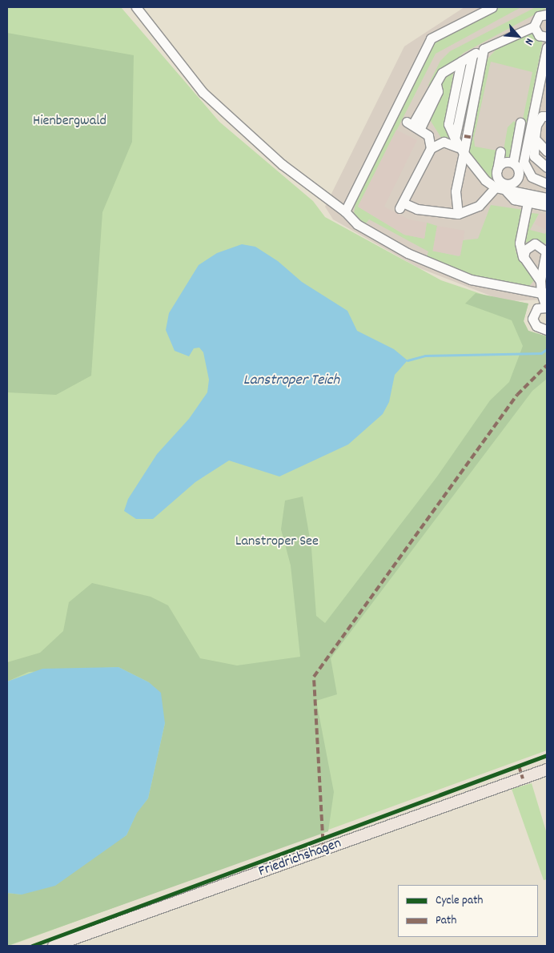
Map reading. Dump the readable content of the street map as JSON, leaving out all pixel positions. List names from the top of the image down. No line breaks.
{"streets":{"main road":["Friedrichshagen"]},"water":["Lanstroper Teich"],"parks":["Hienbergwald","Lanstroper See"],"legend":["Cycle path","Path"],"north":"bottom right"}
